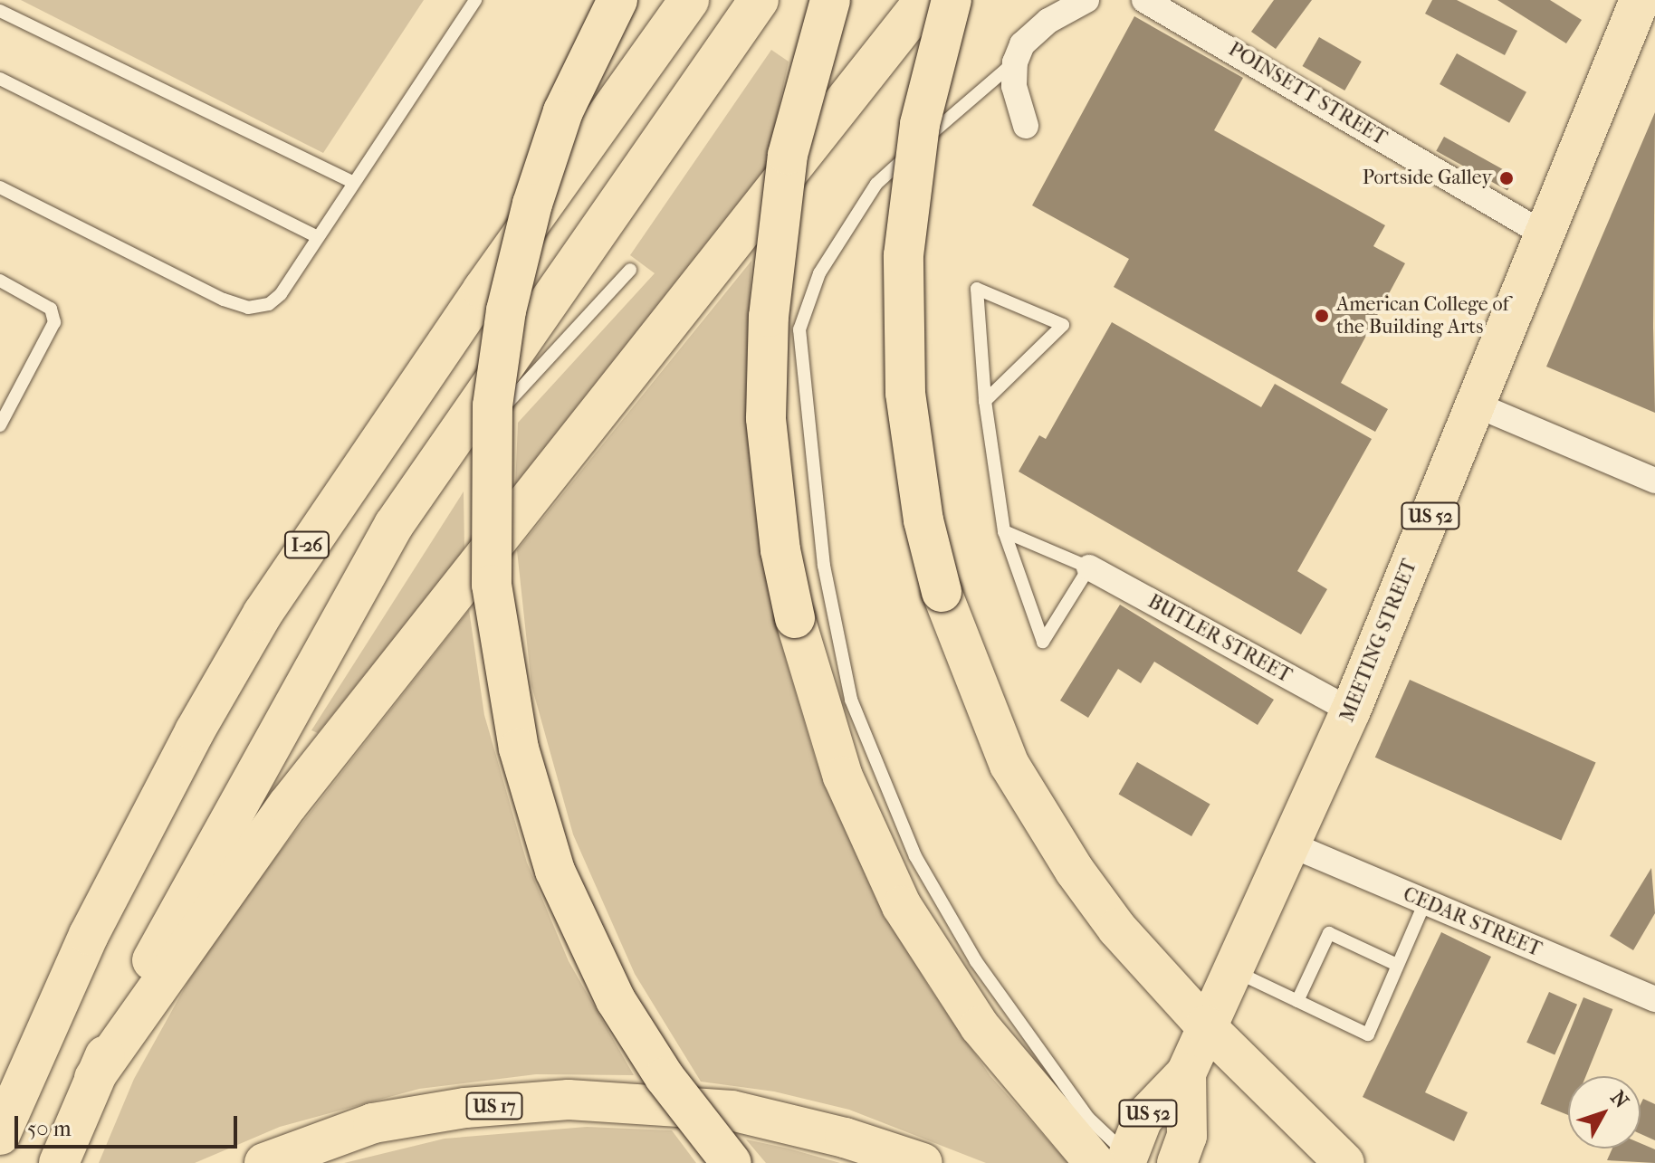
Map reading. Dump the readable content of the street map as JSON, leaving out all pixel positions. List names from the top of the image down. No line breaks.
{"streets":{"main road":["US 52","I-26","MEETING STREET","US 17"],"street":["POINSETT STREET","BUTLER STREET","CEDAR STREET"]},"crossings":[["POINSETT STREET","MEETING STREET"],["BUTLER STREET","MEETING STREET"],["MEETING STREET","CEDAR STREET"]],"places":["Portside Galley","American College of the Building Arts"],"scale_bar":"50 m","north":"top right"}
